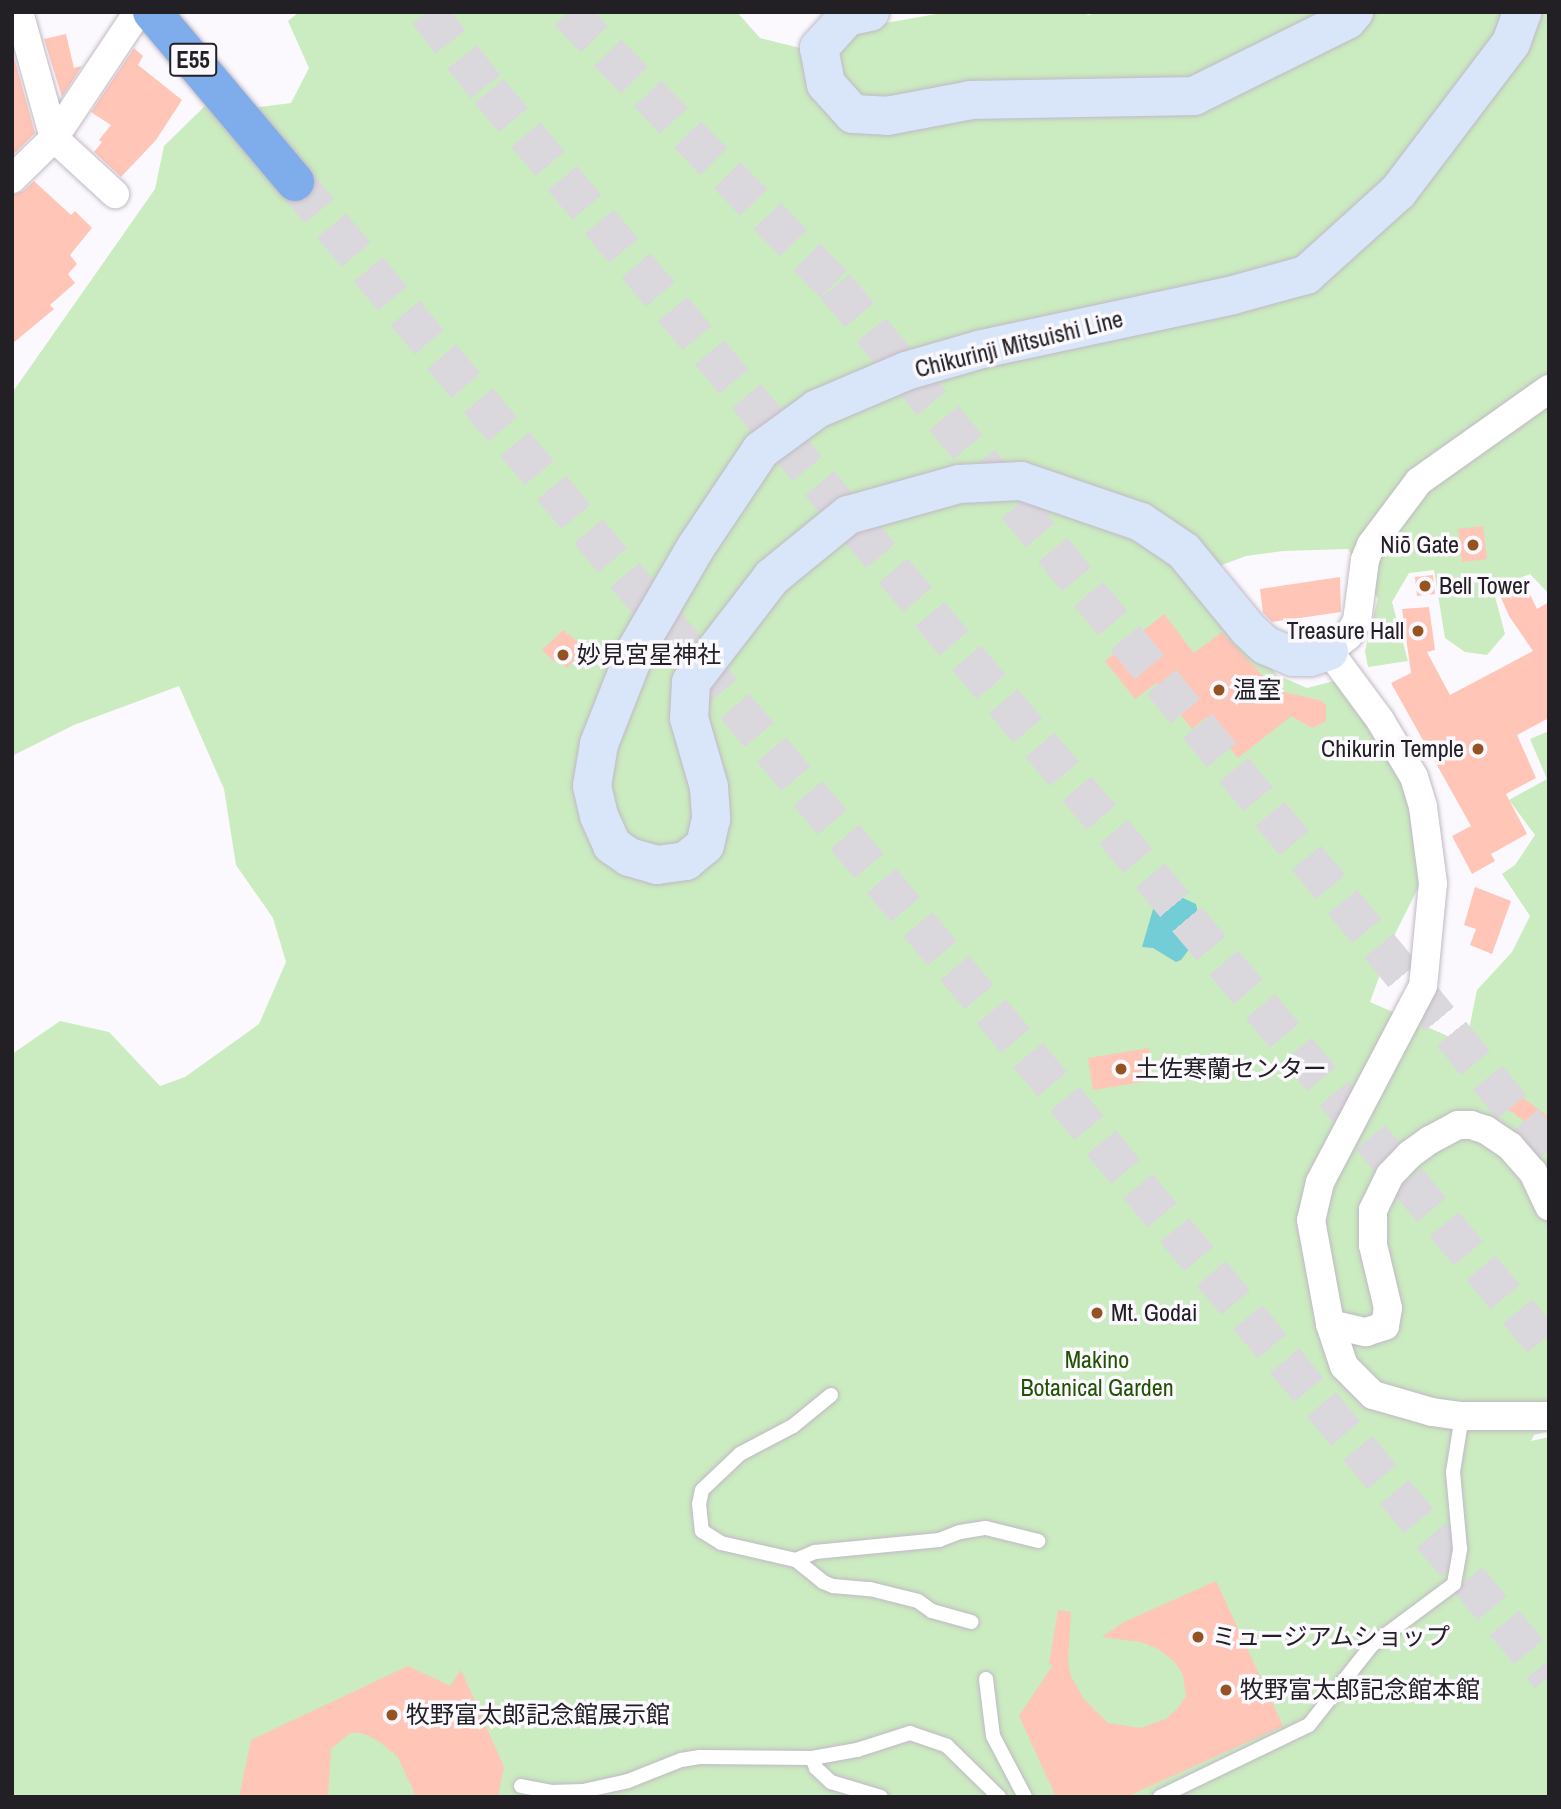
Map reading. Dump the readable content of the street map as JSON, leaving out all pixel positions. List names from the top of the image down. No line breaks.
{"streets":{"highway":["E55"],"main road":["Chikurinji Mitsuishi Line"]},"parks":["Makino Botanical Garden"],"places":["Niō Gate","Bell Tower","Treasure Hall","妙見宮星神社","温室","Chikurin Temple","土佐寒蘭センター","Mt. Godai","ミュージアムショップ","牧野富太郎記念館本館","牧野富太郎記念館展示館"]}
